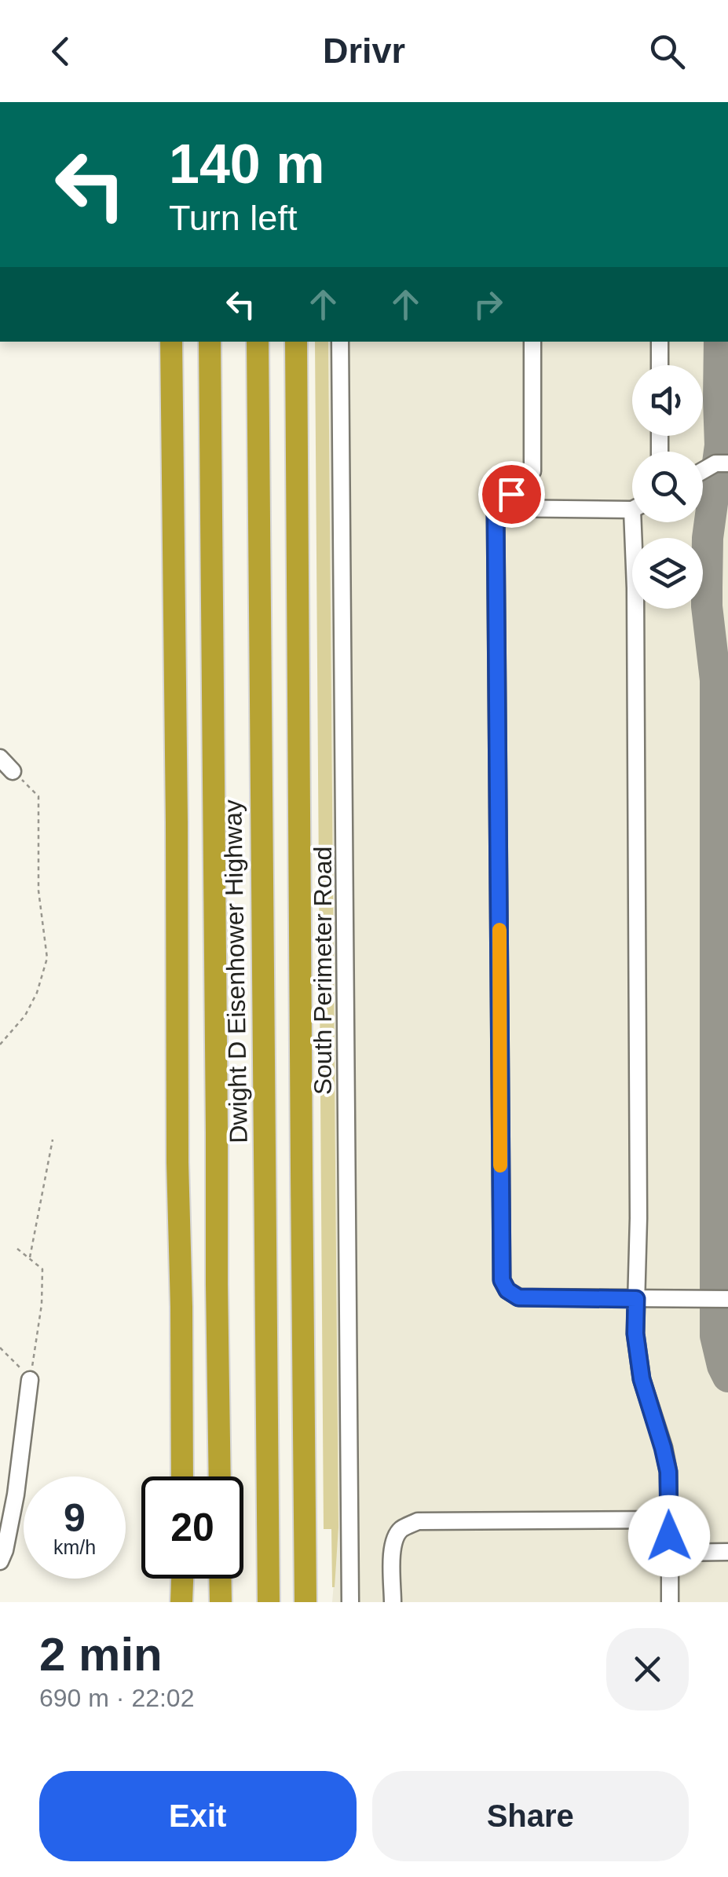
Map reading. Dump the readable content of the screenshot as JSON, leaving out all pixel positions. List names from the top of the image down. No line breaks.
{"streets":{"highway":["Dwight D Eisenhower Highway"],"street":["South Perimeter Road"]},"page":{"header":"Drivr","turn":["140 m","Turn left"],"speed":"9 km/h","limit":"20","heading":["2 min","690 m · 22:02"],"buttons":["Exit","Share"]}}
